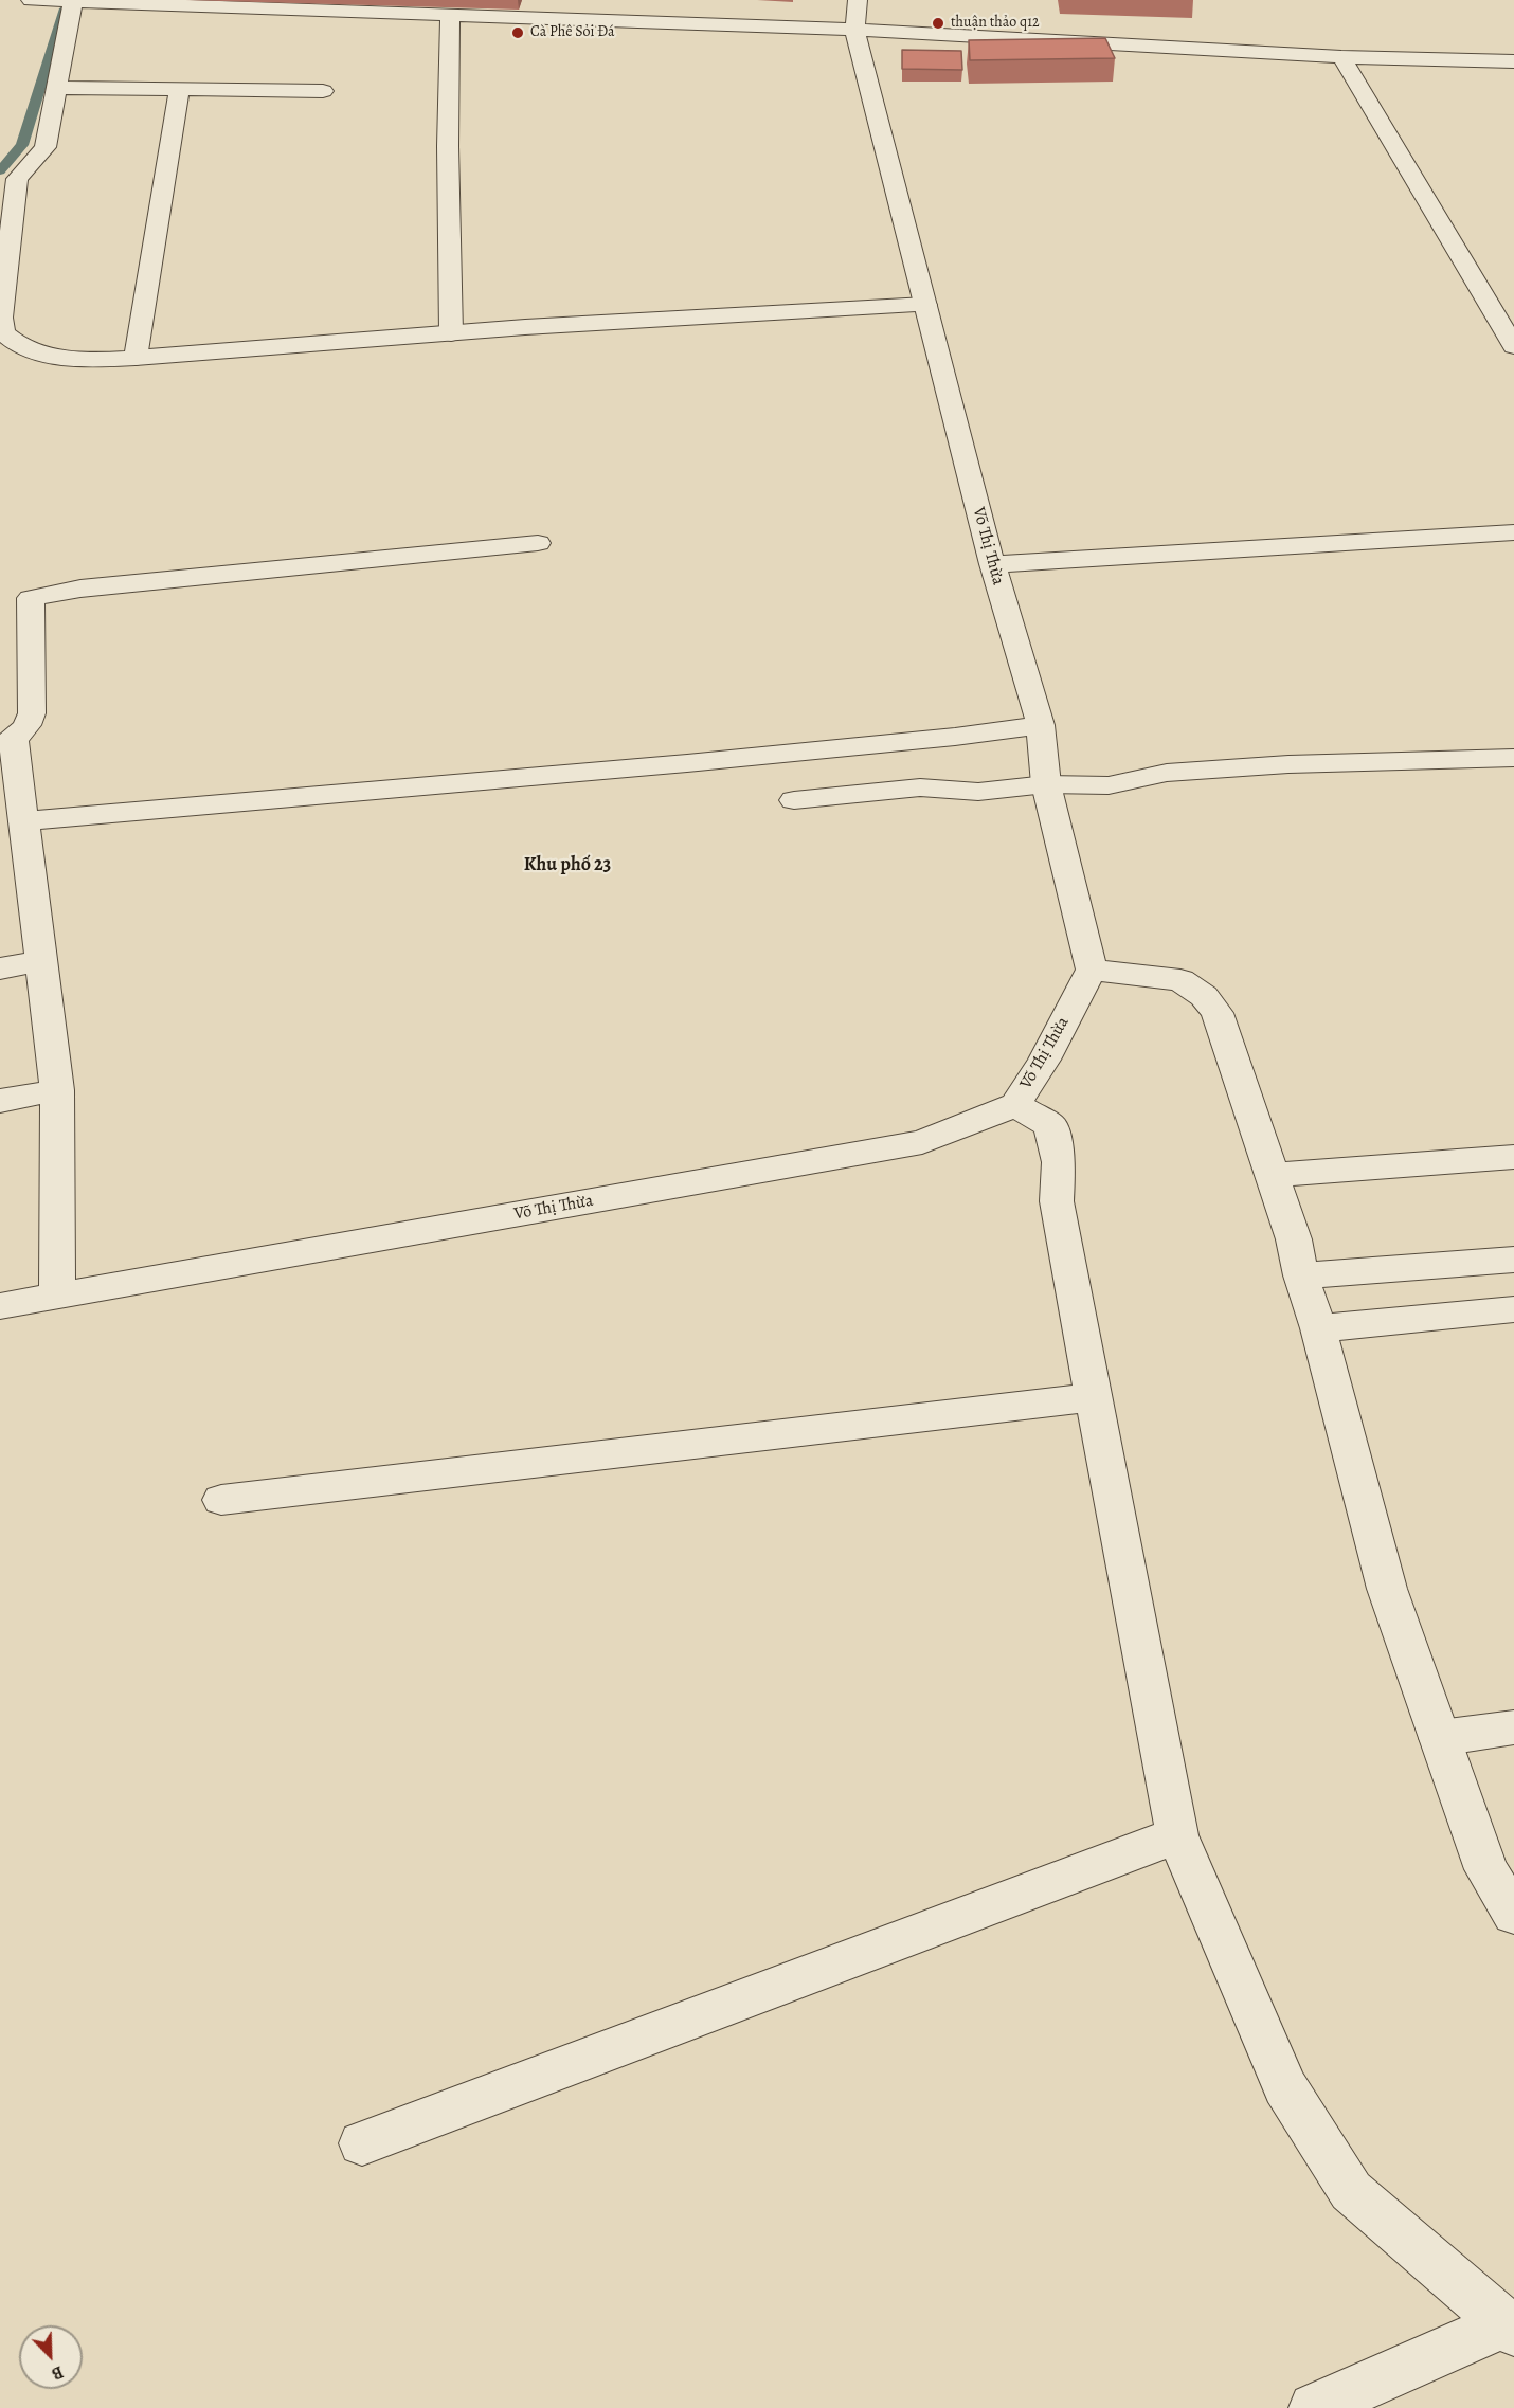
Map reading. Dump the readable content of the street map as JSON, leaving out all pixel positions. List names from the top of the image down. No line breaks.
{"streets":{"street":["Võ Thị Thừa"]},"districts":["Khu phố 23"],"places":["thuận thảo q12","Cà Phê Sỏi Đá"],"north":"bottom right"}
